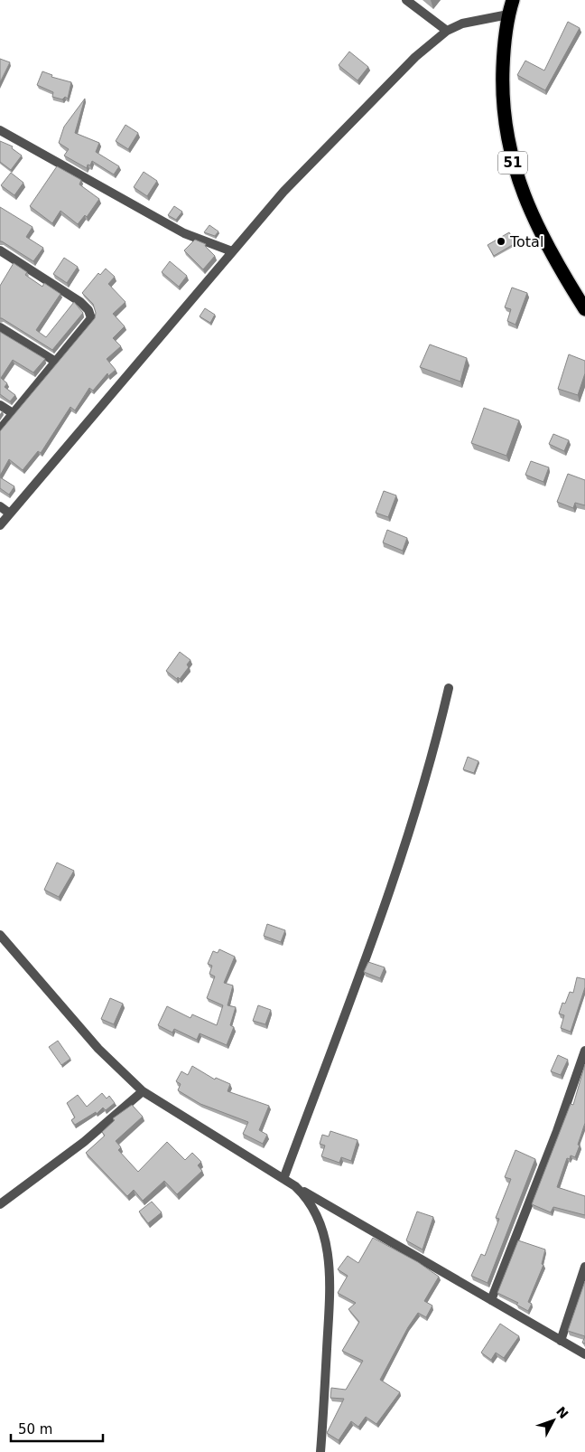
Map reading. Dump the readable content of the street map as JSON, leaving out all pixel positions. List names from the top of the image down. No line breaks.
{"streets":{"highway":["51"]},"places":["Total"],"scale_bar":"50 m","north":"top right"}
